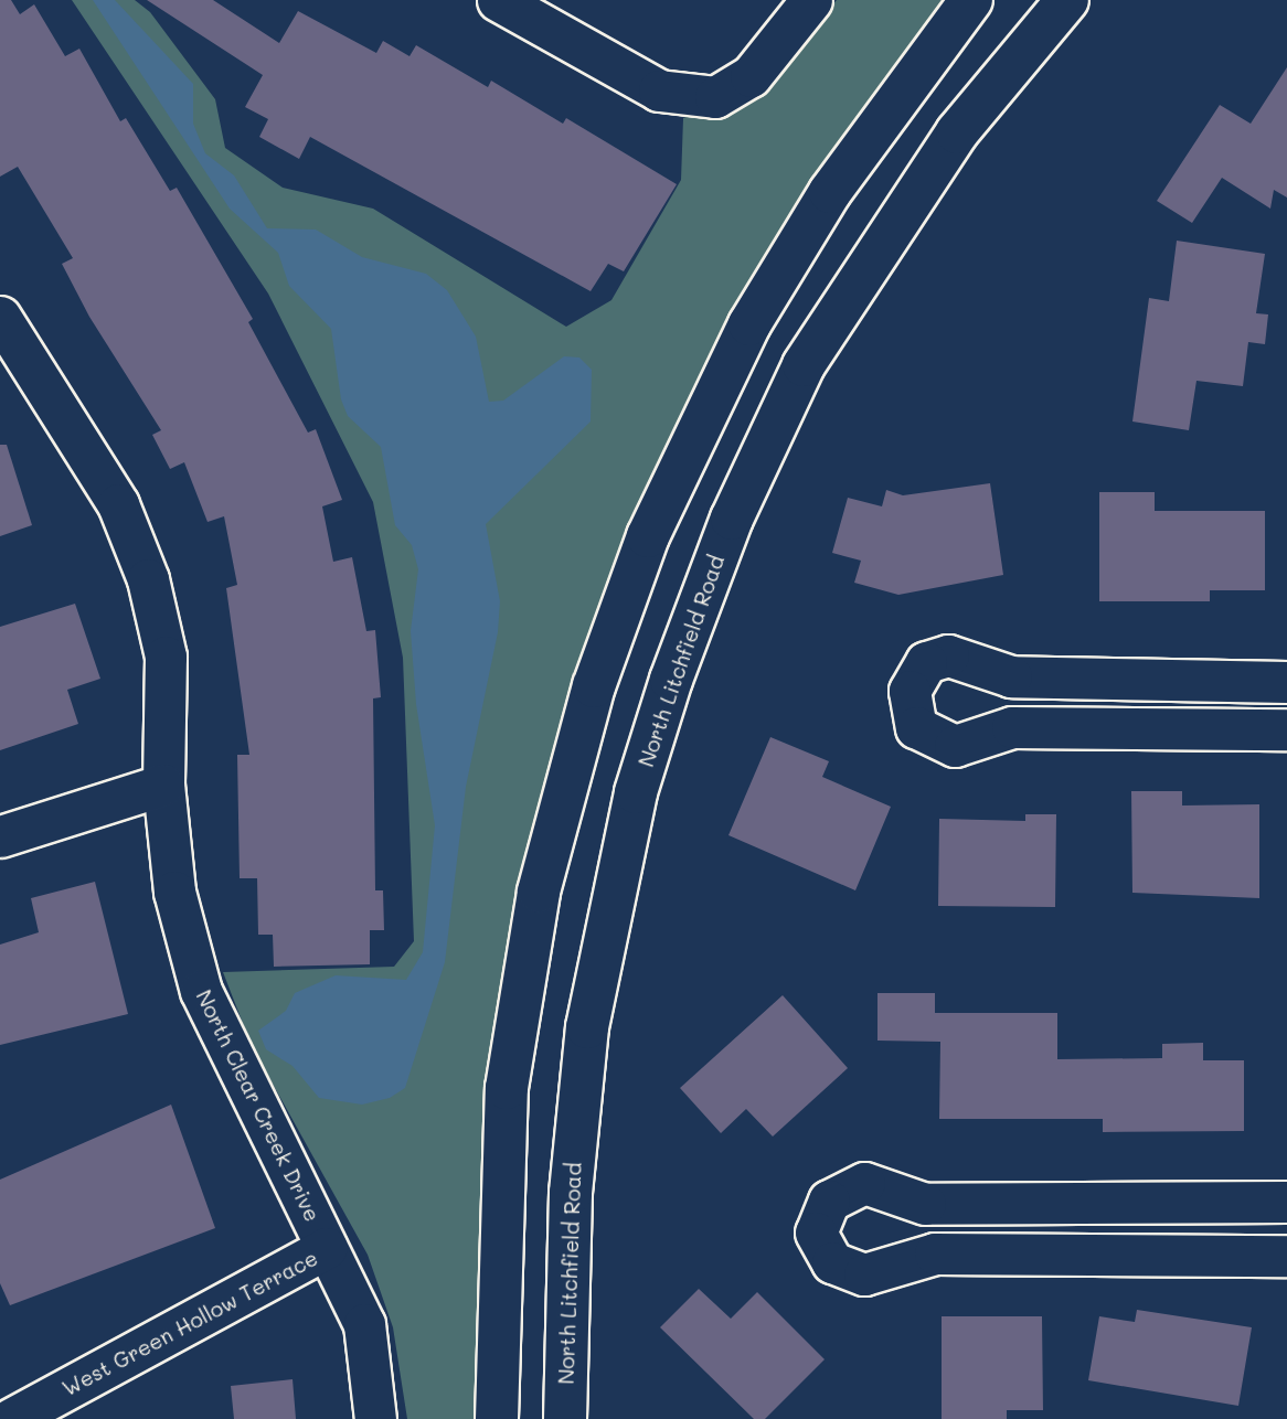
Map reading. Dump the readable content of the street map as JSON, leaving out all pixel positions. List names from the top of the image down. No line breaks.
{"streets":{"main road":["North Litchfield Road"],"street":["North Clear Creek Drive","West Green Hollow Terrace"]},"crossings":[["North Clear Creek Drive","West Green Hollow Terrace"]]}
